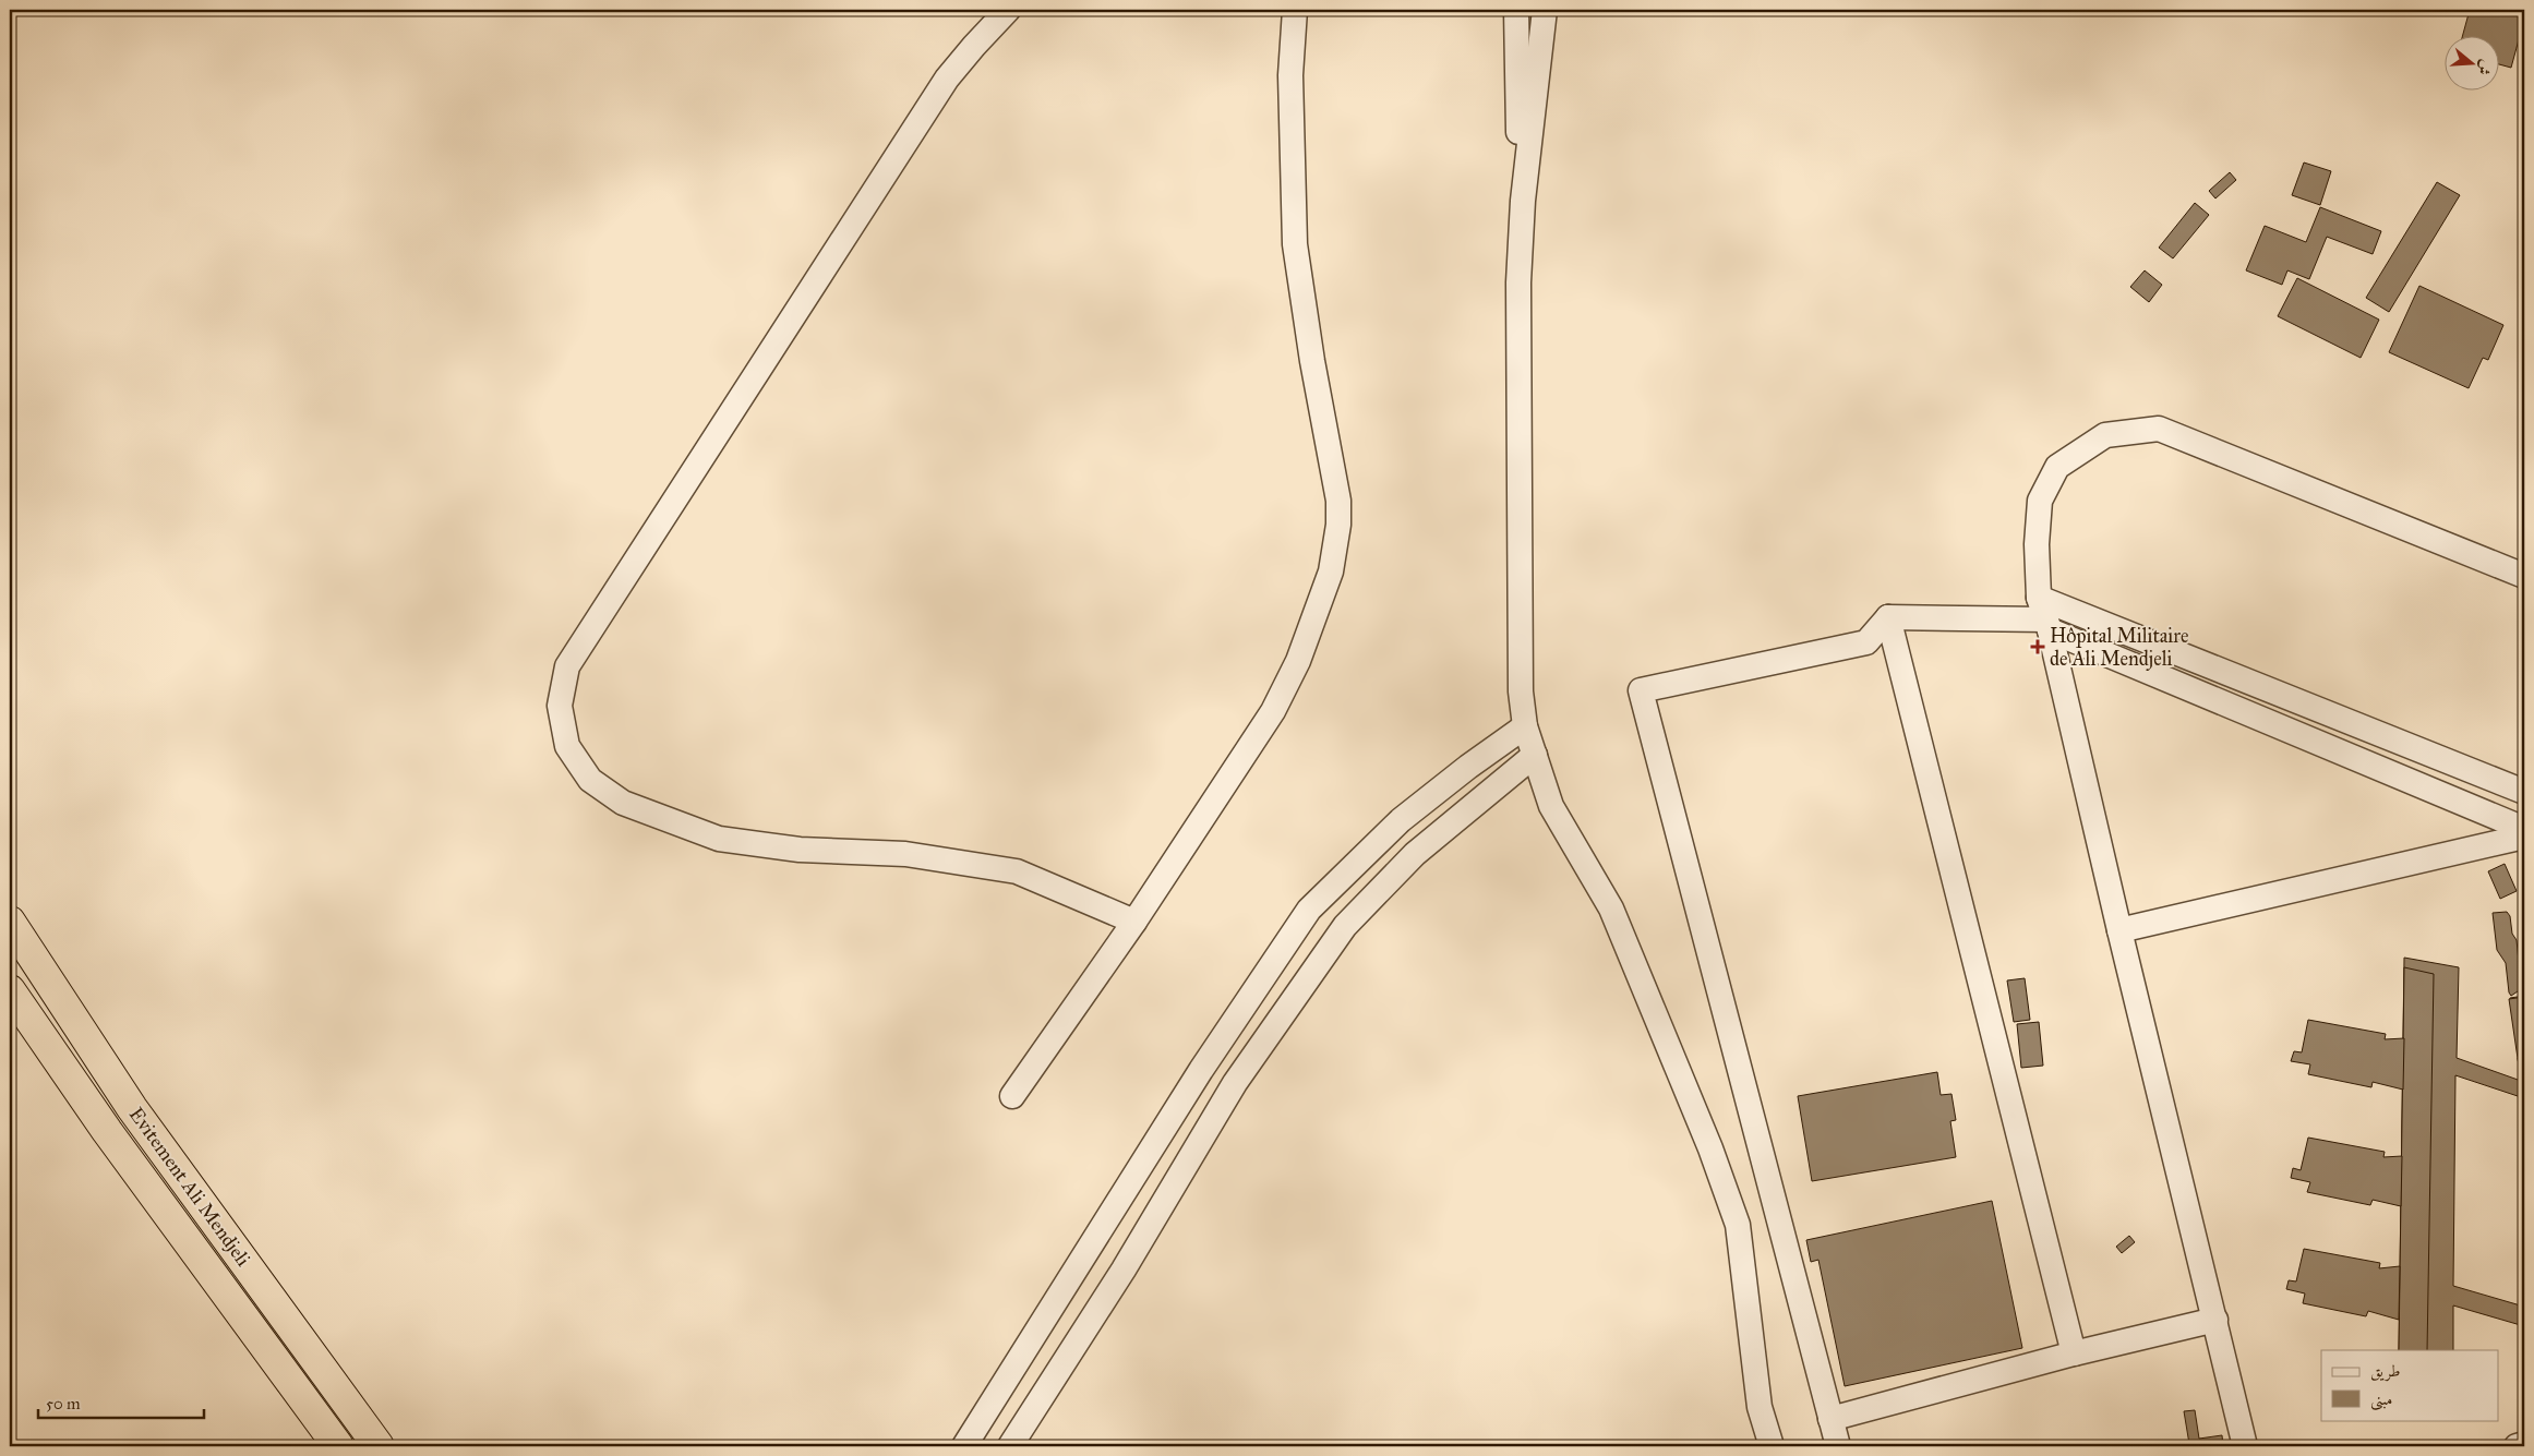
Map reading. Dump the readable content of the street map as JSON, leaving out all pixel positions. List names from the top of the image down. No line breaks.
{"streets":{"highway":["Evitement Ali Mendjeli"]},"places":{"health":["Hôpital Militaire de Ali Mendjeli"]},"legend":["طريق","مبنى"],"scale_bar":"50 m","north":"right"}
